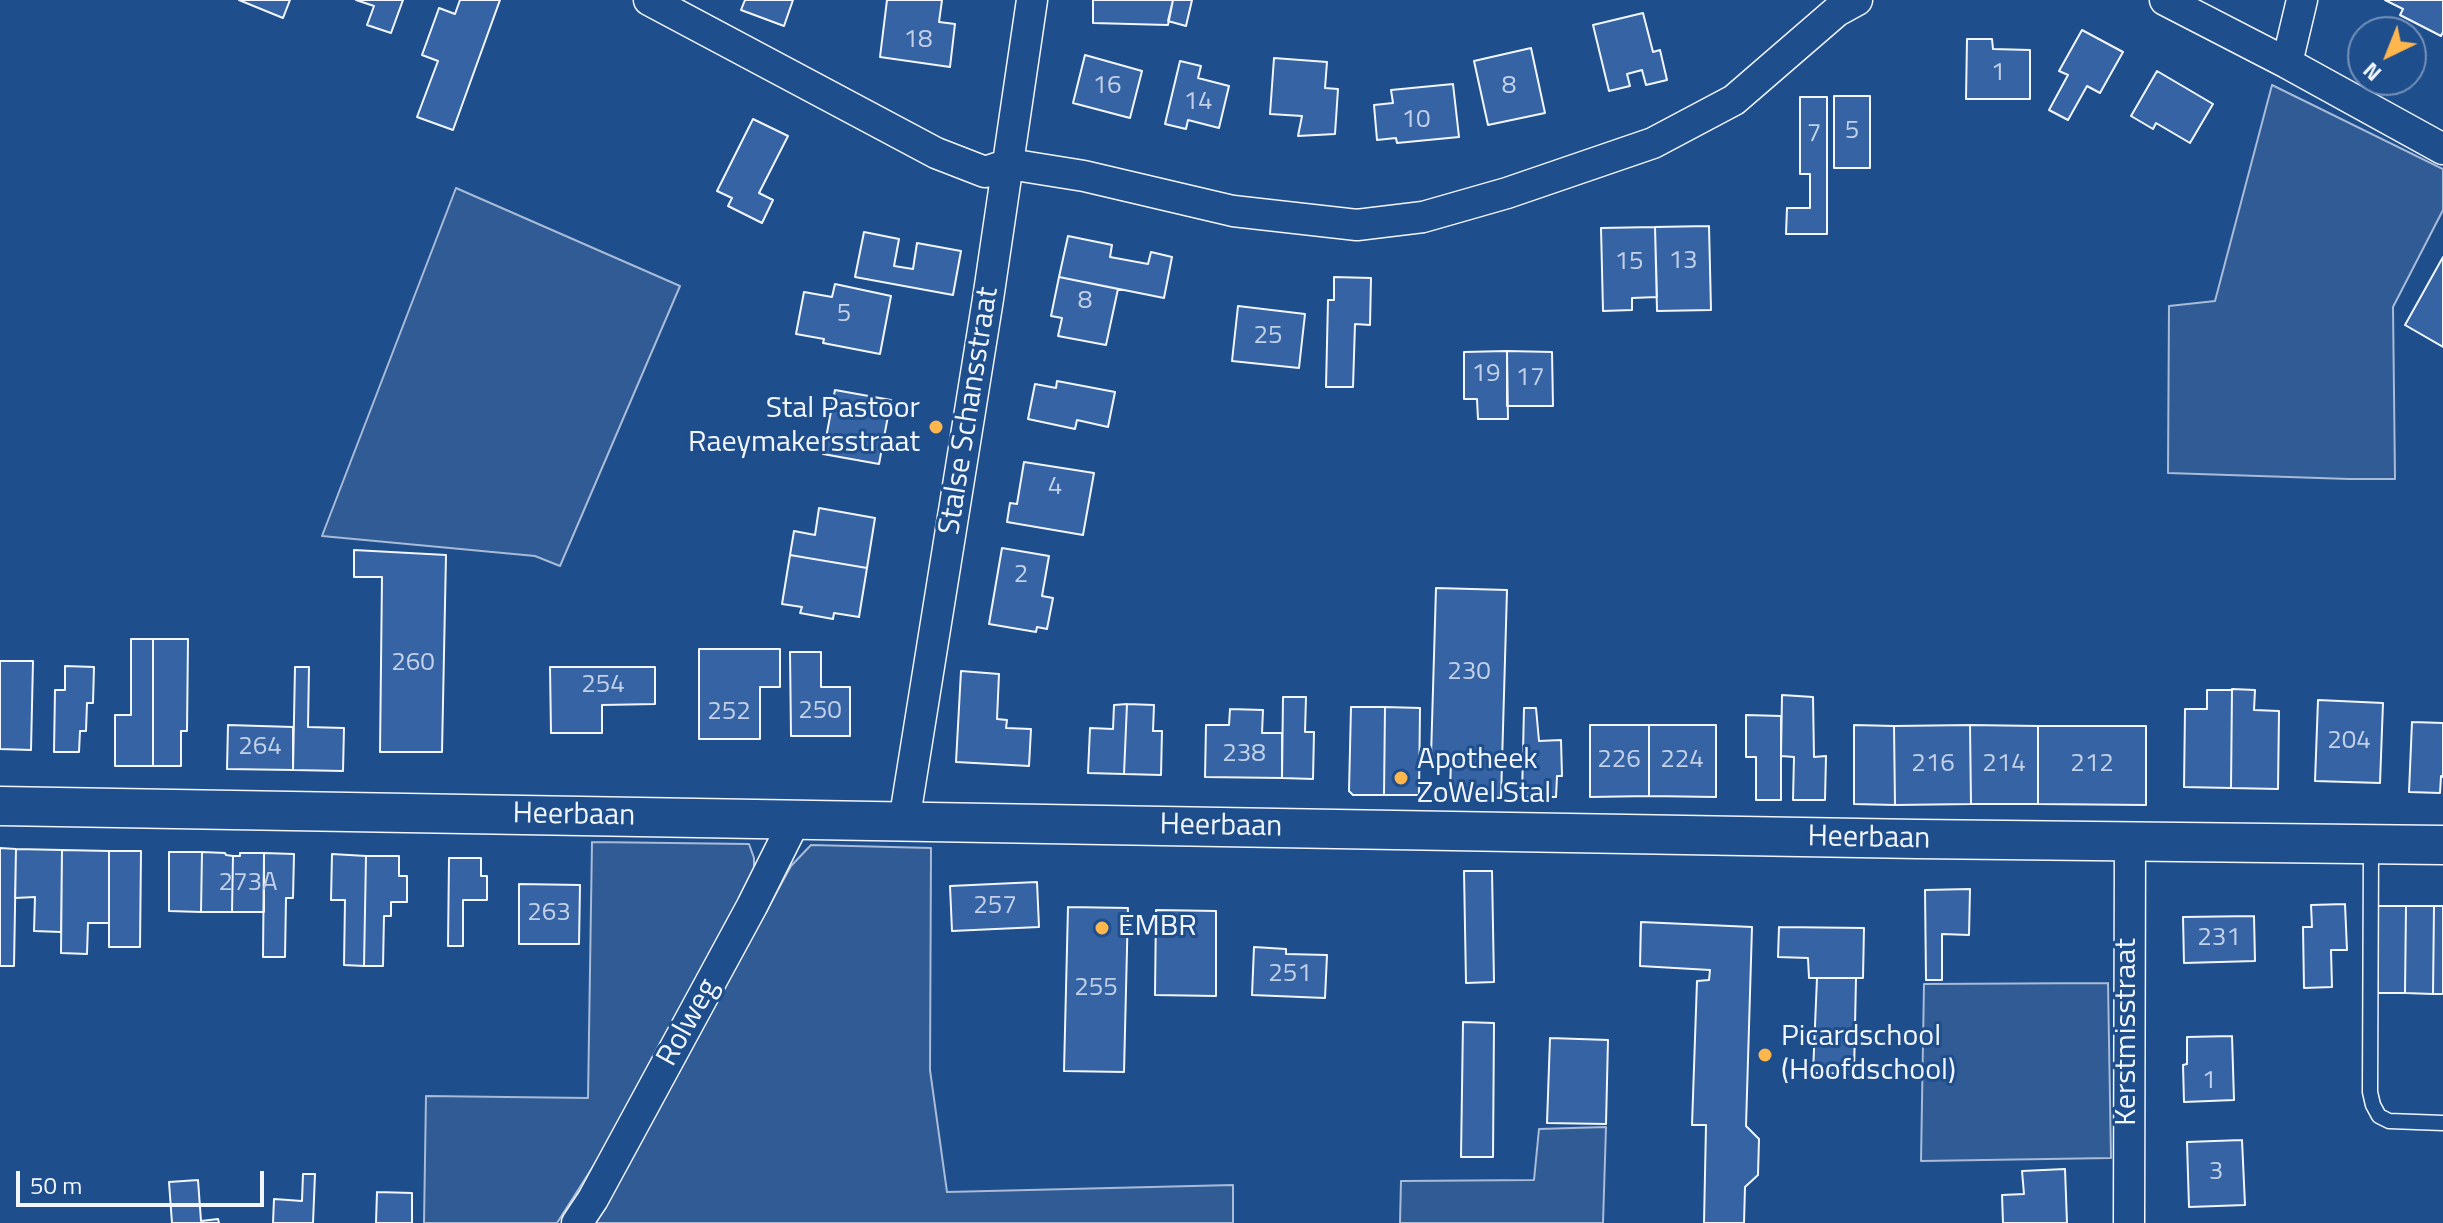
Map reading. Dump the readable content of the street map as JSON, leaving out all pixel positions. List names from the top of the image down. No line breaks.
{"streets":{"street":["Stalse Schansstraat","Heerbaan","Rolweg","Kerstmisstraat"]},"crossings":[["Stalse Schansstraat","Heerbaan"],["Heerbaan","Rolweg"],["Heerbaan","Kerstmisstraat"]],"places":["Stal Pastoor Raeymakersstraat","Apotheek ZoWel Stal","EMBR","Picardschool (Hoofdschool)"],"house_numbers":["18","1","16","8","14","10","5","7","13","15","8","5","25","19","17","4","2","260","230","254","250","252","204","264","238","226","224","216","214","212","273A","257","263","231","251","255","1","3"],"scale_bar":"50 m","north":"bottom left"}
